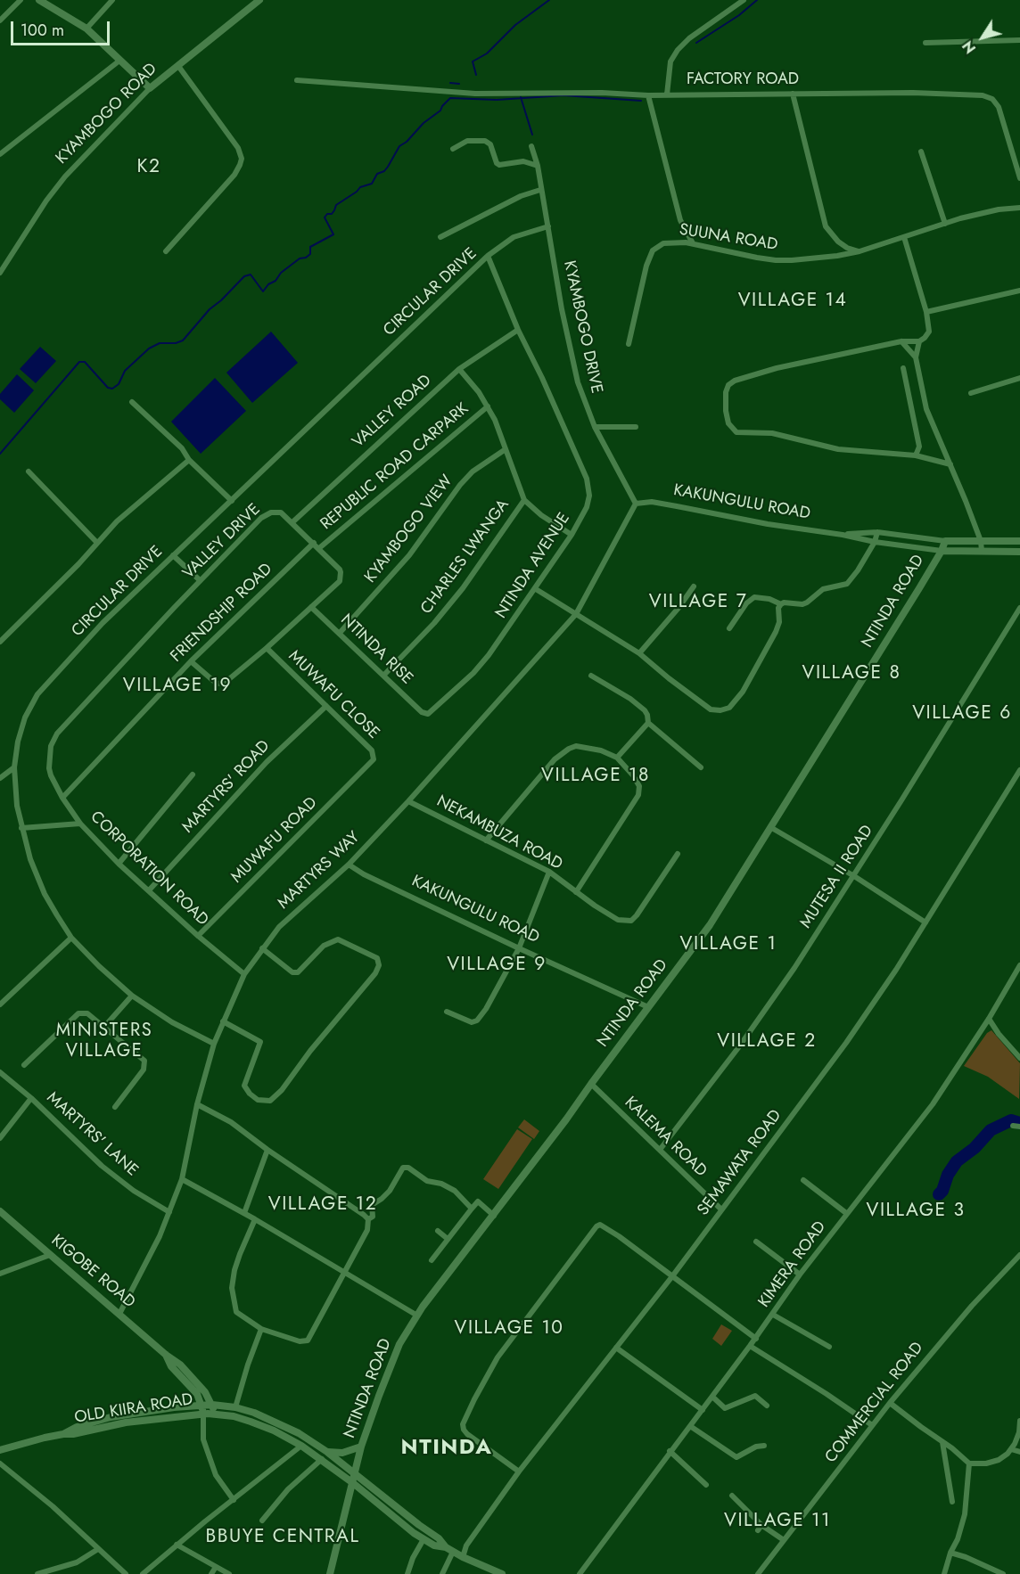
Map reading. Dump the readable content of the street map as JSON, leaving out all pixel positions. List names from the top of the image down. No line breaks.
{"streets":{"main road":["KYAMBOGO ROAD","KAKUNGULU ROAD","NTINDA ROAD","KIGOBE ROAD","OLD KIIRA ROAD"],"street":["FACTORY ROAD","SUUNA ROAD","CIRCULAR DRIVE","KYAMBOGO DRIVE","VALLEY ROAD","REPUBLIC ROAD CARPARK","KYAMBOGO VIEW","VALLEY DRIVE","CHARLES LWANGA","NTINDA AVENUE","FRIENDSHIP ROAD","NTINDA RISE","MUWAFU CLOSE","MARTYRS' ROAD","NEKAMBUZA ROAD","MUWAFU ROAD","CORPORATION ROAD","MARTYRS WAY","MUTESA II ROAD","MARTYRS' LANE","KALEMA ROAD","SEMAWATA ROAD","KIMERA ROAD","COMMERCIAL ROAD"]},"crossings":[["CIRCULAR DRIVE","KYAMBOGO DRIVE"],["CIRCULAR DRIVE","NTINDA AVENUE"],["CIRCULAR DRIVE","MARTYRS WAY"],["KYAMBOGO DRIVE","KAKUNGULU ROAD"],["KYAMBOGO DRIVE","MARTYRS WAY"],["VALLEY ROAD","VALLEY DRIVE"],["VALLEY ROAD","NTINDA AVENUE"],["REPUBLIC ROAD CARPARK","VALLEY DRIVE"],["KAKUNGULU ROAD","NTINDA ROAD"],["KAKUNGULU ROAD","MARTYRS WAY"],["KYAMBOGO VIEW","NTINDA RISE"],["VALLEY DRIVE","FRIENDSHIP ROAD"],["VALLEY DRIVE","NTINDA RISE"],["VALLEY DRIVE","MUWAFU CLOSE"],["VALLEY DRIVE","CORPORATION ROAD"],["CHARLES LWANGA","NTINDA RISE"],["NTINDA AVENUE","NTINDA RISE"],["NTINDA ROAD","KALEMA ROAD"],["NTINDA ROAD","OLD KIIRA ROAD"],["FRIENDSHIP ROAD","CORPORATION ROAD"],["MUWAFU CLOSE","MARTYRS' ROAD"],["MUWAFU CLOSE","MUWAFU ROAD"],["MARTYRS' ROAD","CORPORATION ROAD"],["NEKAMBUZA ROAD","MARTYRS WAY"],["MUWAFU ROAD","CORPORATION ROAD"],["CORPORATION ROAD","MARTYRS WAY"],["MARTYRS WAY","MARTYRS' LANE"],["MARTYRS WAY","KIGOBE ROAD"],["MUTESA II ROAD","KALEMA ROAD"],["KALEMA ROAD","SEMAWATA ROAD"],["KIGOBE ROAD","OLD KIIRA ROAD"]],"districts":["K2","VILLAGE 14","VILLAGE 7","VILLAGE 8","VILLAGE 19","VILLAGE 6","VILLAGE 18","VILLAGE 1","VILLAGE 9","MINISTERS VILLAGE","VILLAGE 2","VILLAGE 12","VILLAGE 3","VILLAGE 10","NTINDA","VILLAGE 11","BBUYE CENTRAL"],"scale_bar":"100 m","north":"bottom left"}
